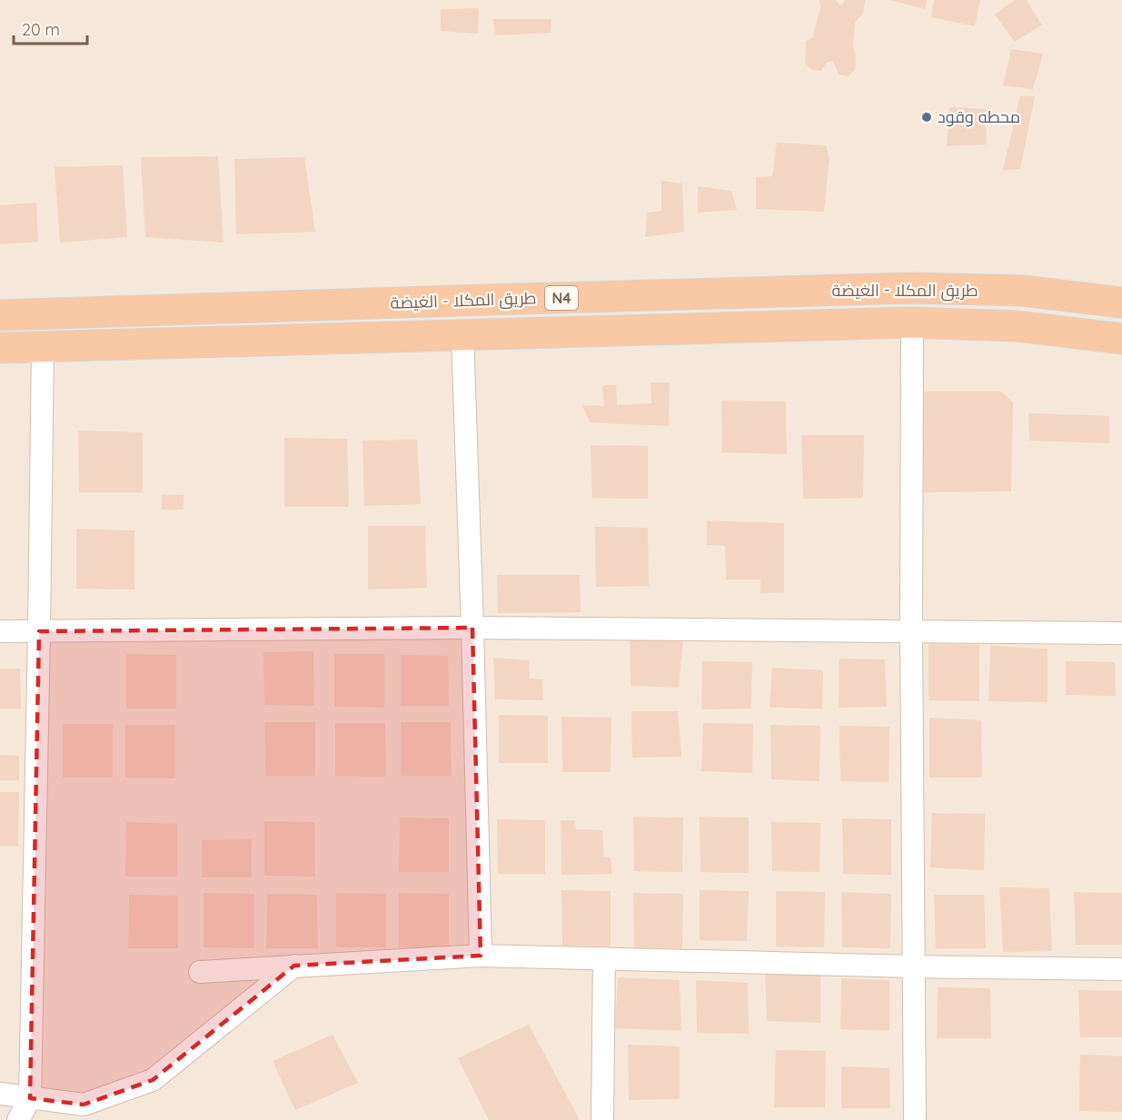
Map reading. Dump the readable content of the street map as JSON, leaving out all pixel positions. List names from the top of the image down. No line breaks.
{"streets":{"highway":["طريق المكلا - الغيضة","N4"]},"places":["محطه وقود"],"scale_bar":"20 m"}
